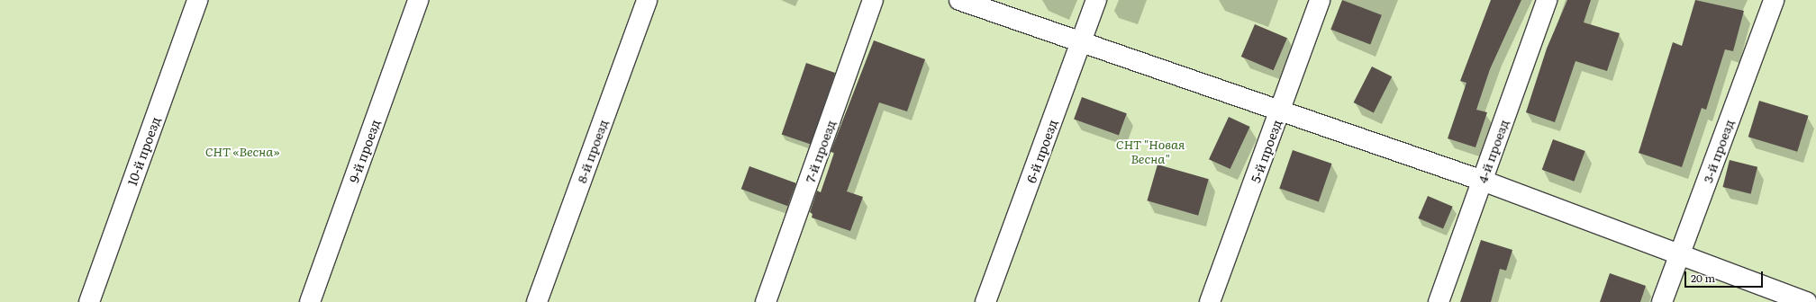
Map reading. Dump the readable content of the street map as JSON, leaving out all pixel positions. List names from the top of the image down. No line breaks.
{"streets":{"street":["10-й проезд","9-й проезд","8-й проезд","7-й проезд","6-й проезд","5-й проезд","4-й проезд","3-й проезд"]},"parks":["СНТ \"Новая Весна\"","СНТ «Весна»"],"scale_bar":"20 m"}
